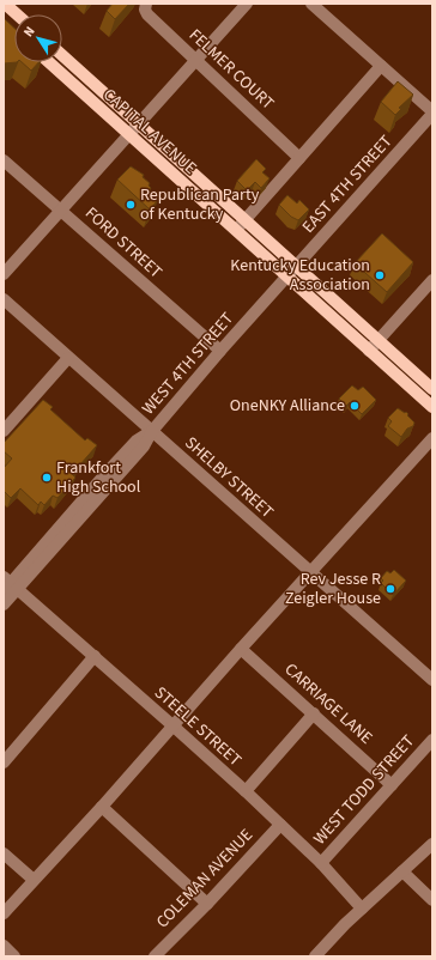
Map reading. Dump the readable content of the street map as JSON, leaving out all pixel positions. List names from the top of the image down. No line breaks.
{"streets":{"main road":["CAPITAL AVENUE"],"street":["FELMER COURT","EAST 4TH STREET","FORD STREET","WEST 4TH STREET","SHELBY STREET","CARRIAGE LANE","STEELE STREET","WEST TODD STREET","COLEMAN AVENUE"]},"crossings":[["CAPITAL AVENUE","EAST 4TH STREET"],["CAPITAL AVENUE","WEST 4TH STREET"],["EAST 4TH STREET","WEST 4TH STREET"],["FORD STREET","WEST 4TH STREET"],["WEST 4TH STREET","SHELBY STREET"],["WEST 4TH STREET","STEELE STREET"],["CARRIAGE LANE","WEST TODD STREET"],["STEELE STREET","WEST TODD STREET"],["STEELE STREET","COLEMAN AVENUE"]],"places":["Republican Party of Kentucky","Kentucky Education Association","OneNKY Alliance","Frankfort High School","Rev Jesse R Zeigler House"],"north":"top left"}
